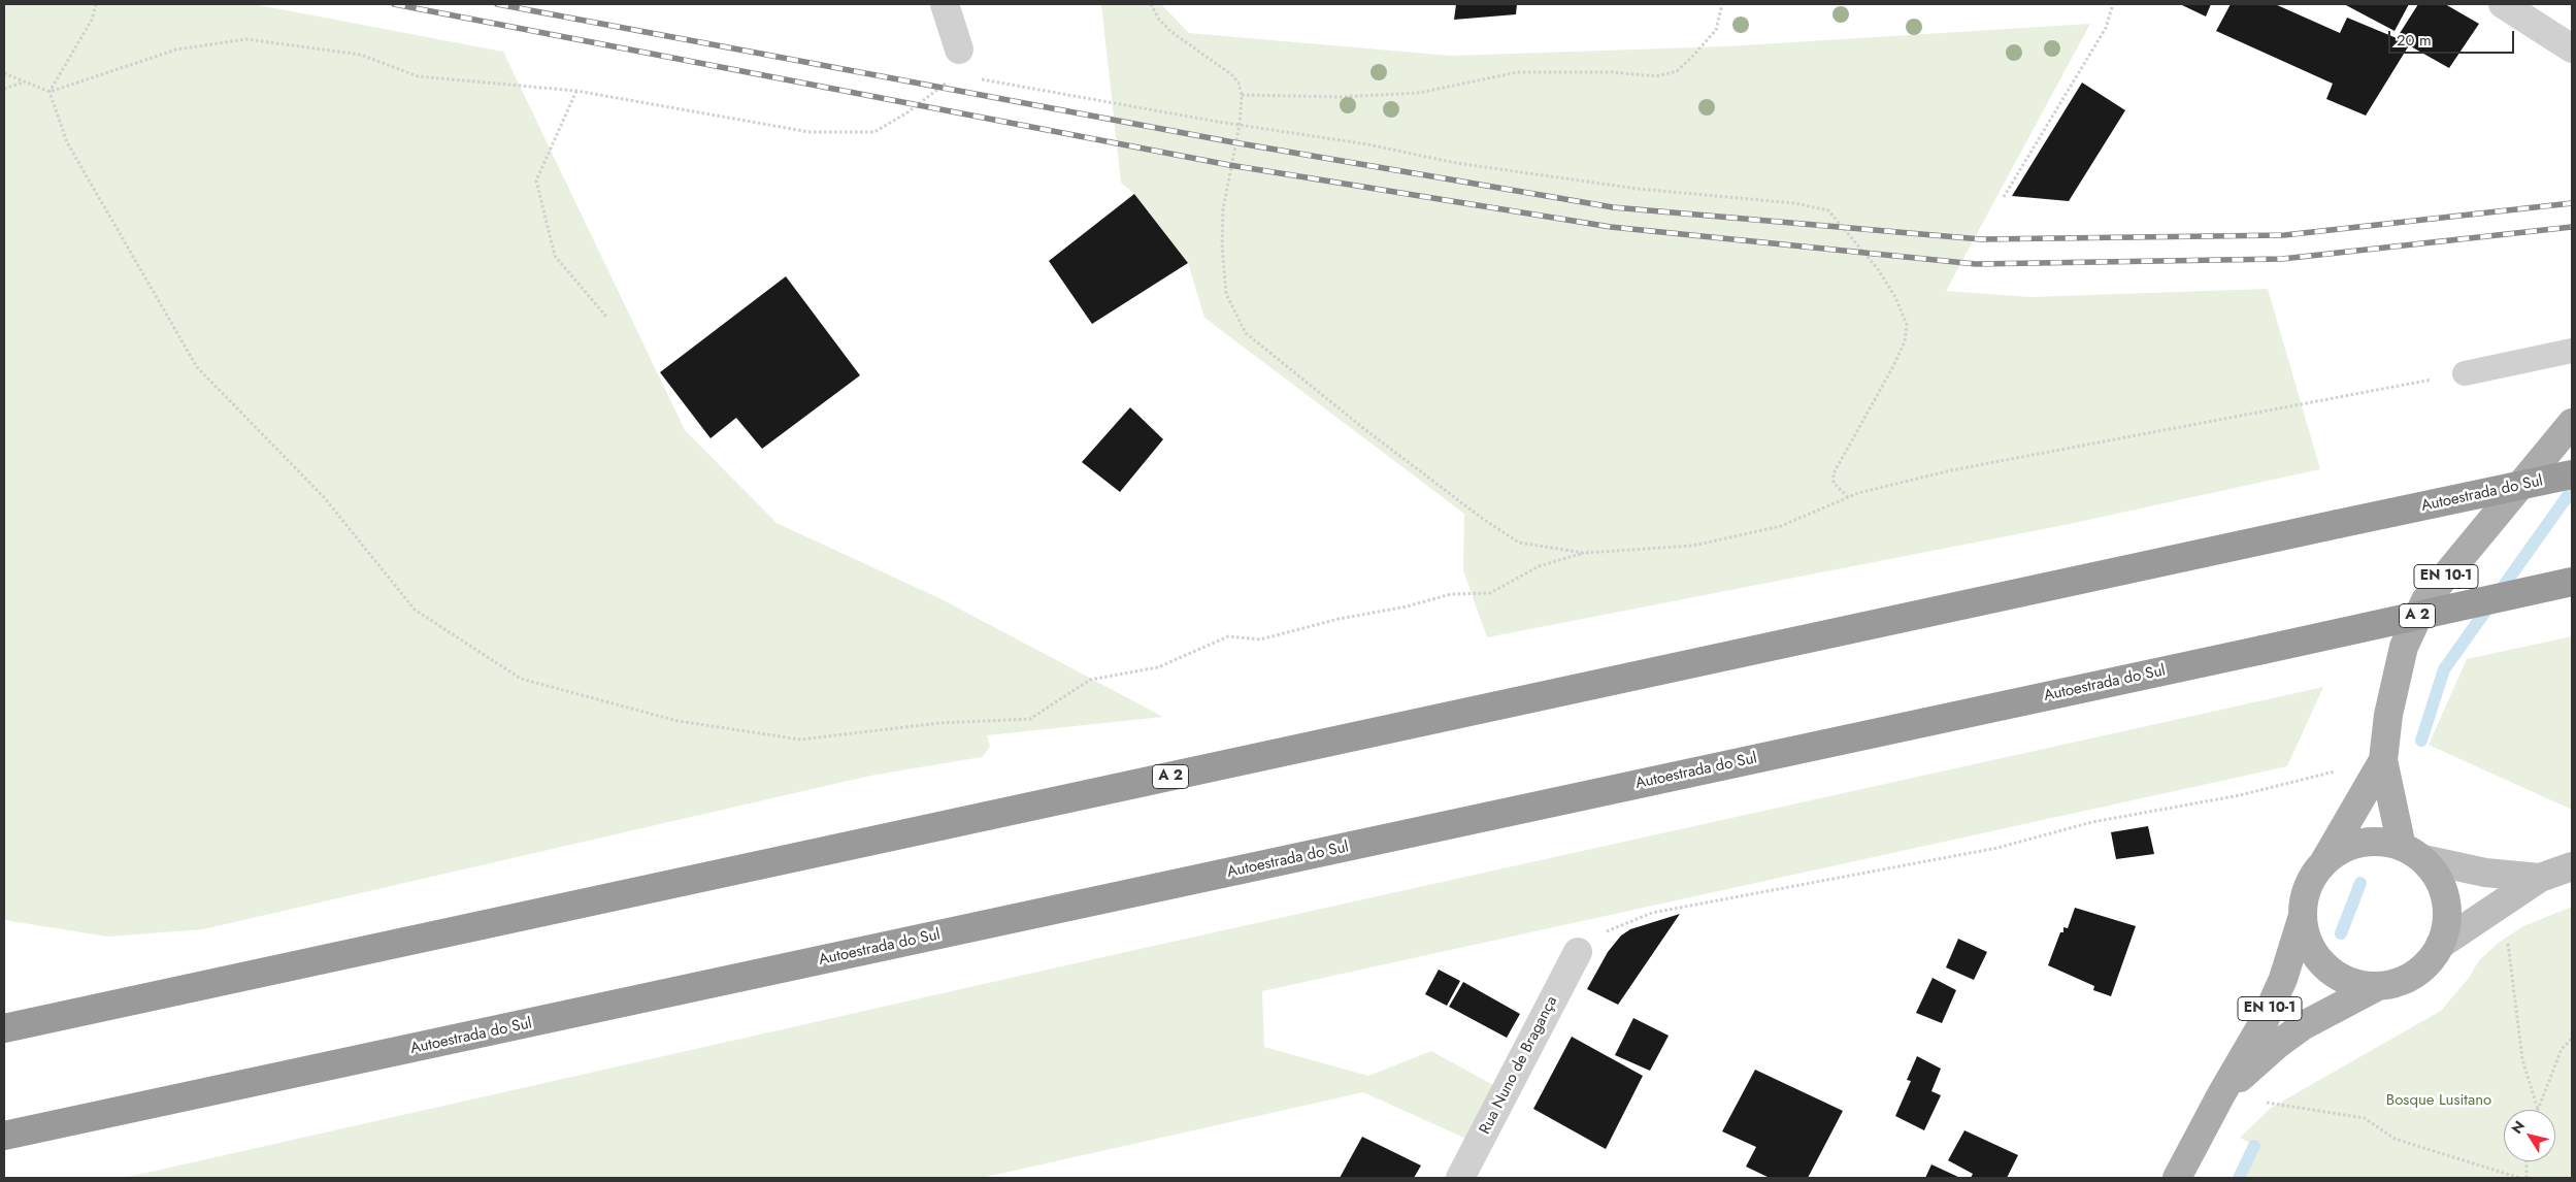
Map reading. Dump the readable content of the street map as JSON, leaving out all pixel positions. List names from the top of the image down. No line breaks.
{"streets":{"highway":["Autoestrada do Sul","A 2"],"main road":["EN 10-1"],"street":["Rua Nuno de Bragança"]},"parks":["Bosque Lusitano"],"scale_bar":"20 m","north":"top left"}
